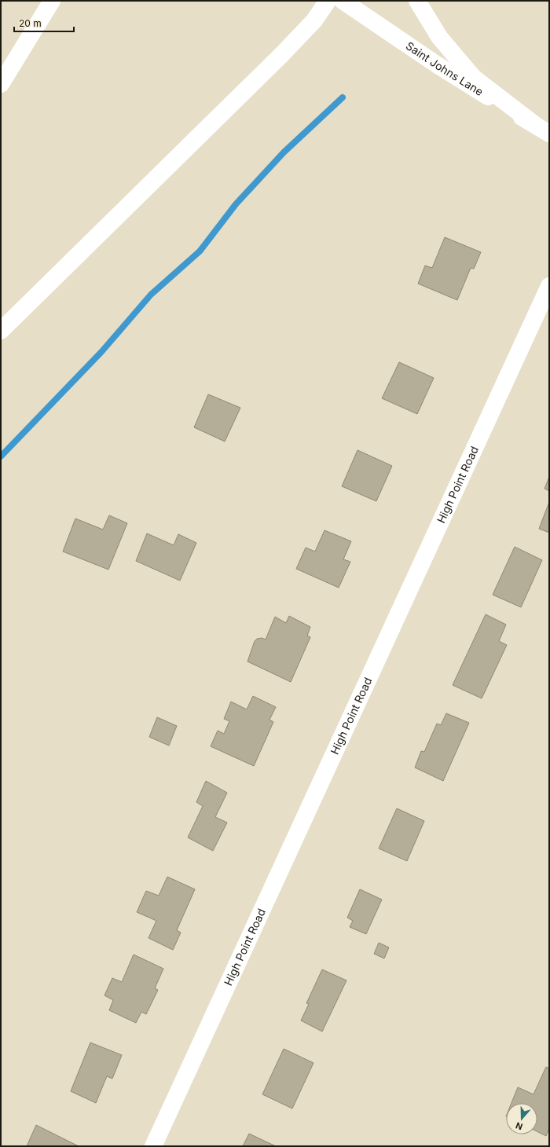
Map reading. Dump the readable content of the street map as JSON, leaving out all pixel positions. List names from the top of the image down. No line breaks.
{"streets":{"main road":["Saint Johns Lane","High Point Road"]},"scale_bar":"20 m","north":"bottom"}
